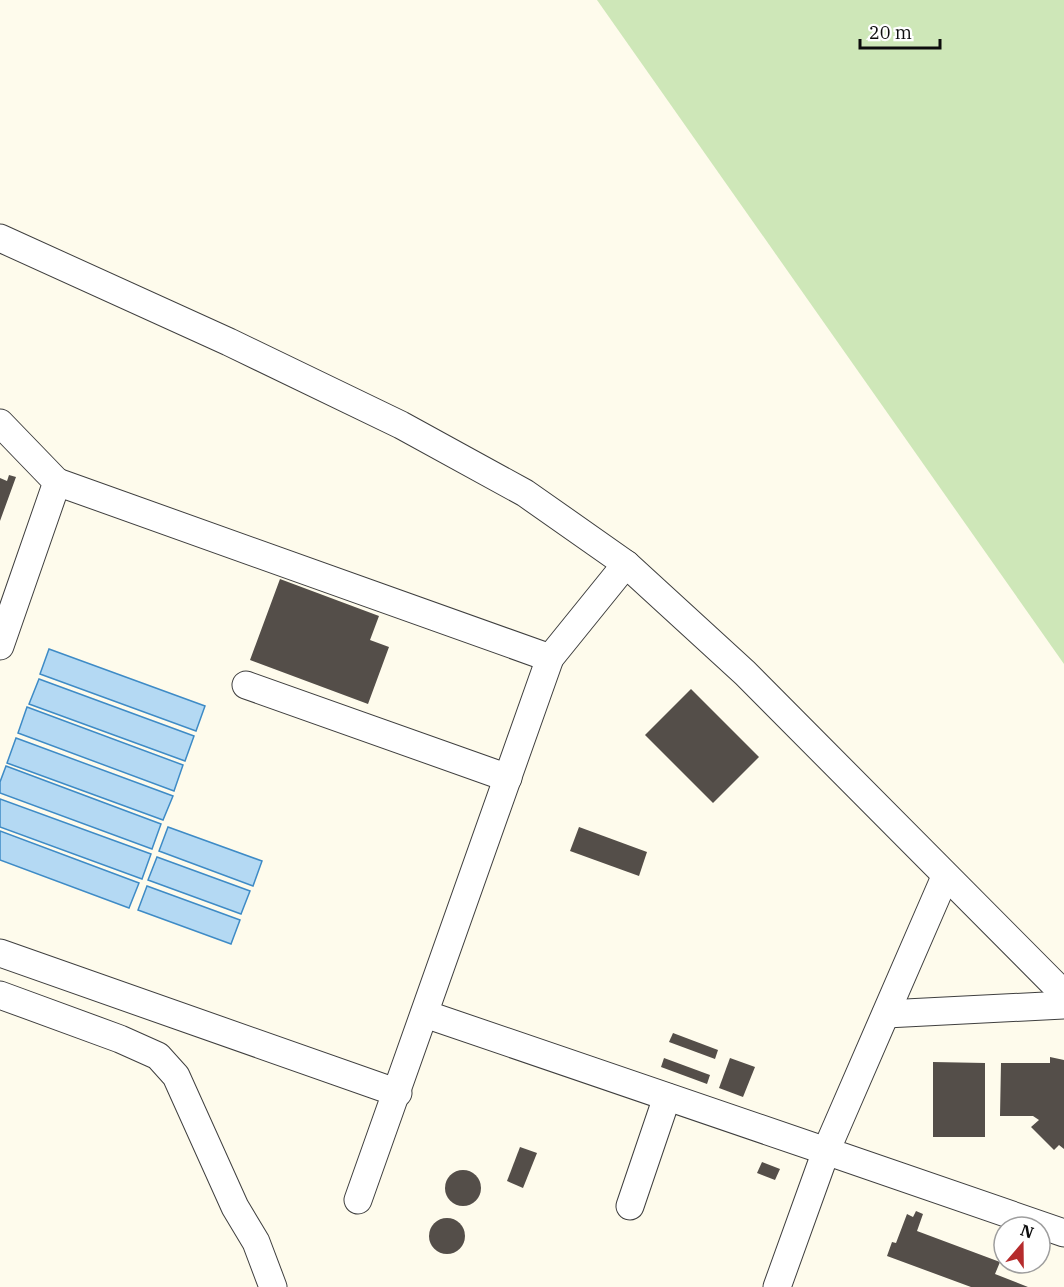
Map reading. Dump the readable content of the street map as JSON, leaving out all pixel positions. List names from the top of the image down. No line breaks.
{"scale_bar":"20 m","north":"top"}
